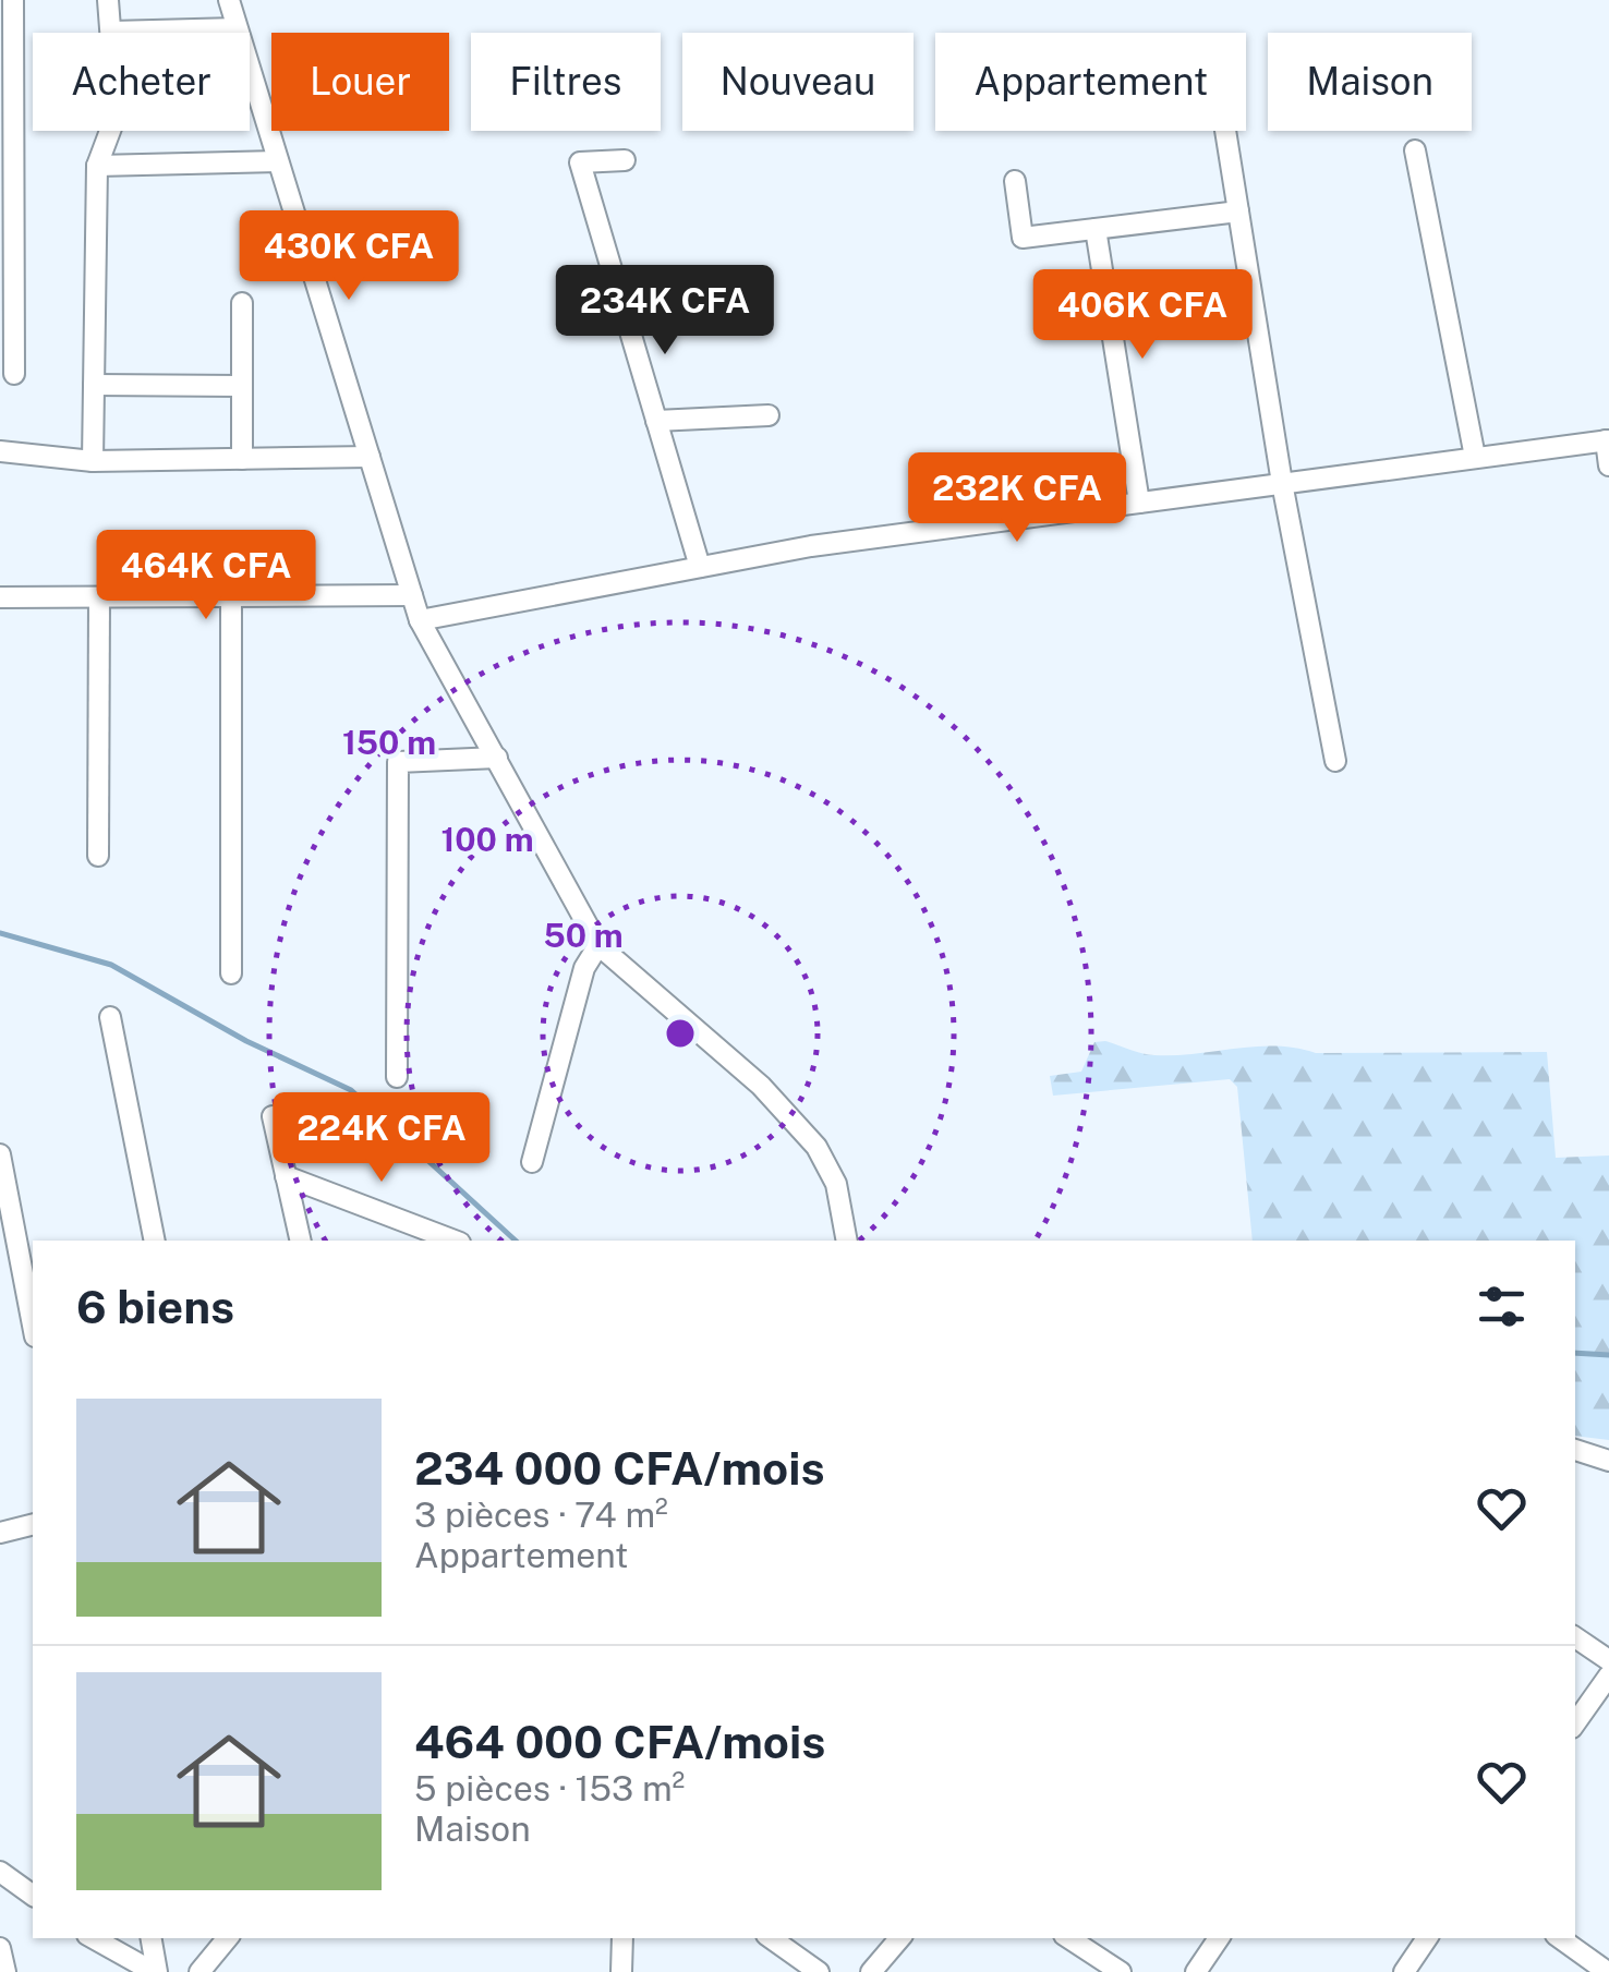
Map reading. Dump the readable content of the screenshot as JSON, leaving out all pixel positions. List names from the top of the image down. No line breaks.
{"page":{"chip":["Acheter","Louer","Filtres","Nouveau","Appartement","Maison"],"price":["430K CFA","234K CFA","406K CFA","232K CFA","464K CFA","224K CFA"],"heading":"6 biens","list":[{"name":"234 000 CFA/mois","note":"3 pièces · 74 m² · Appartement"},{"name":"464 000 CFA/mois","note":"5 pièces · 153 m² · Maison"}]},"rings":["150 m","100 m","50 m"]}
